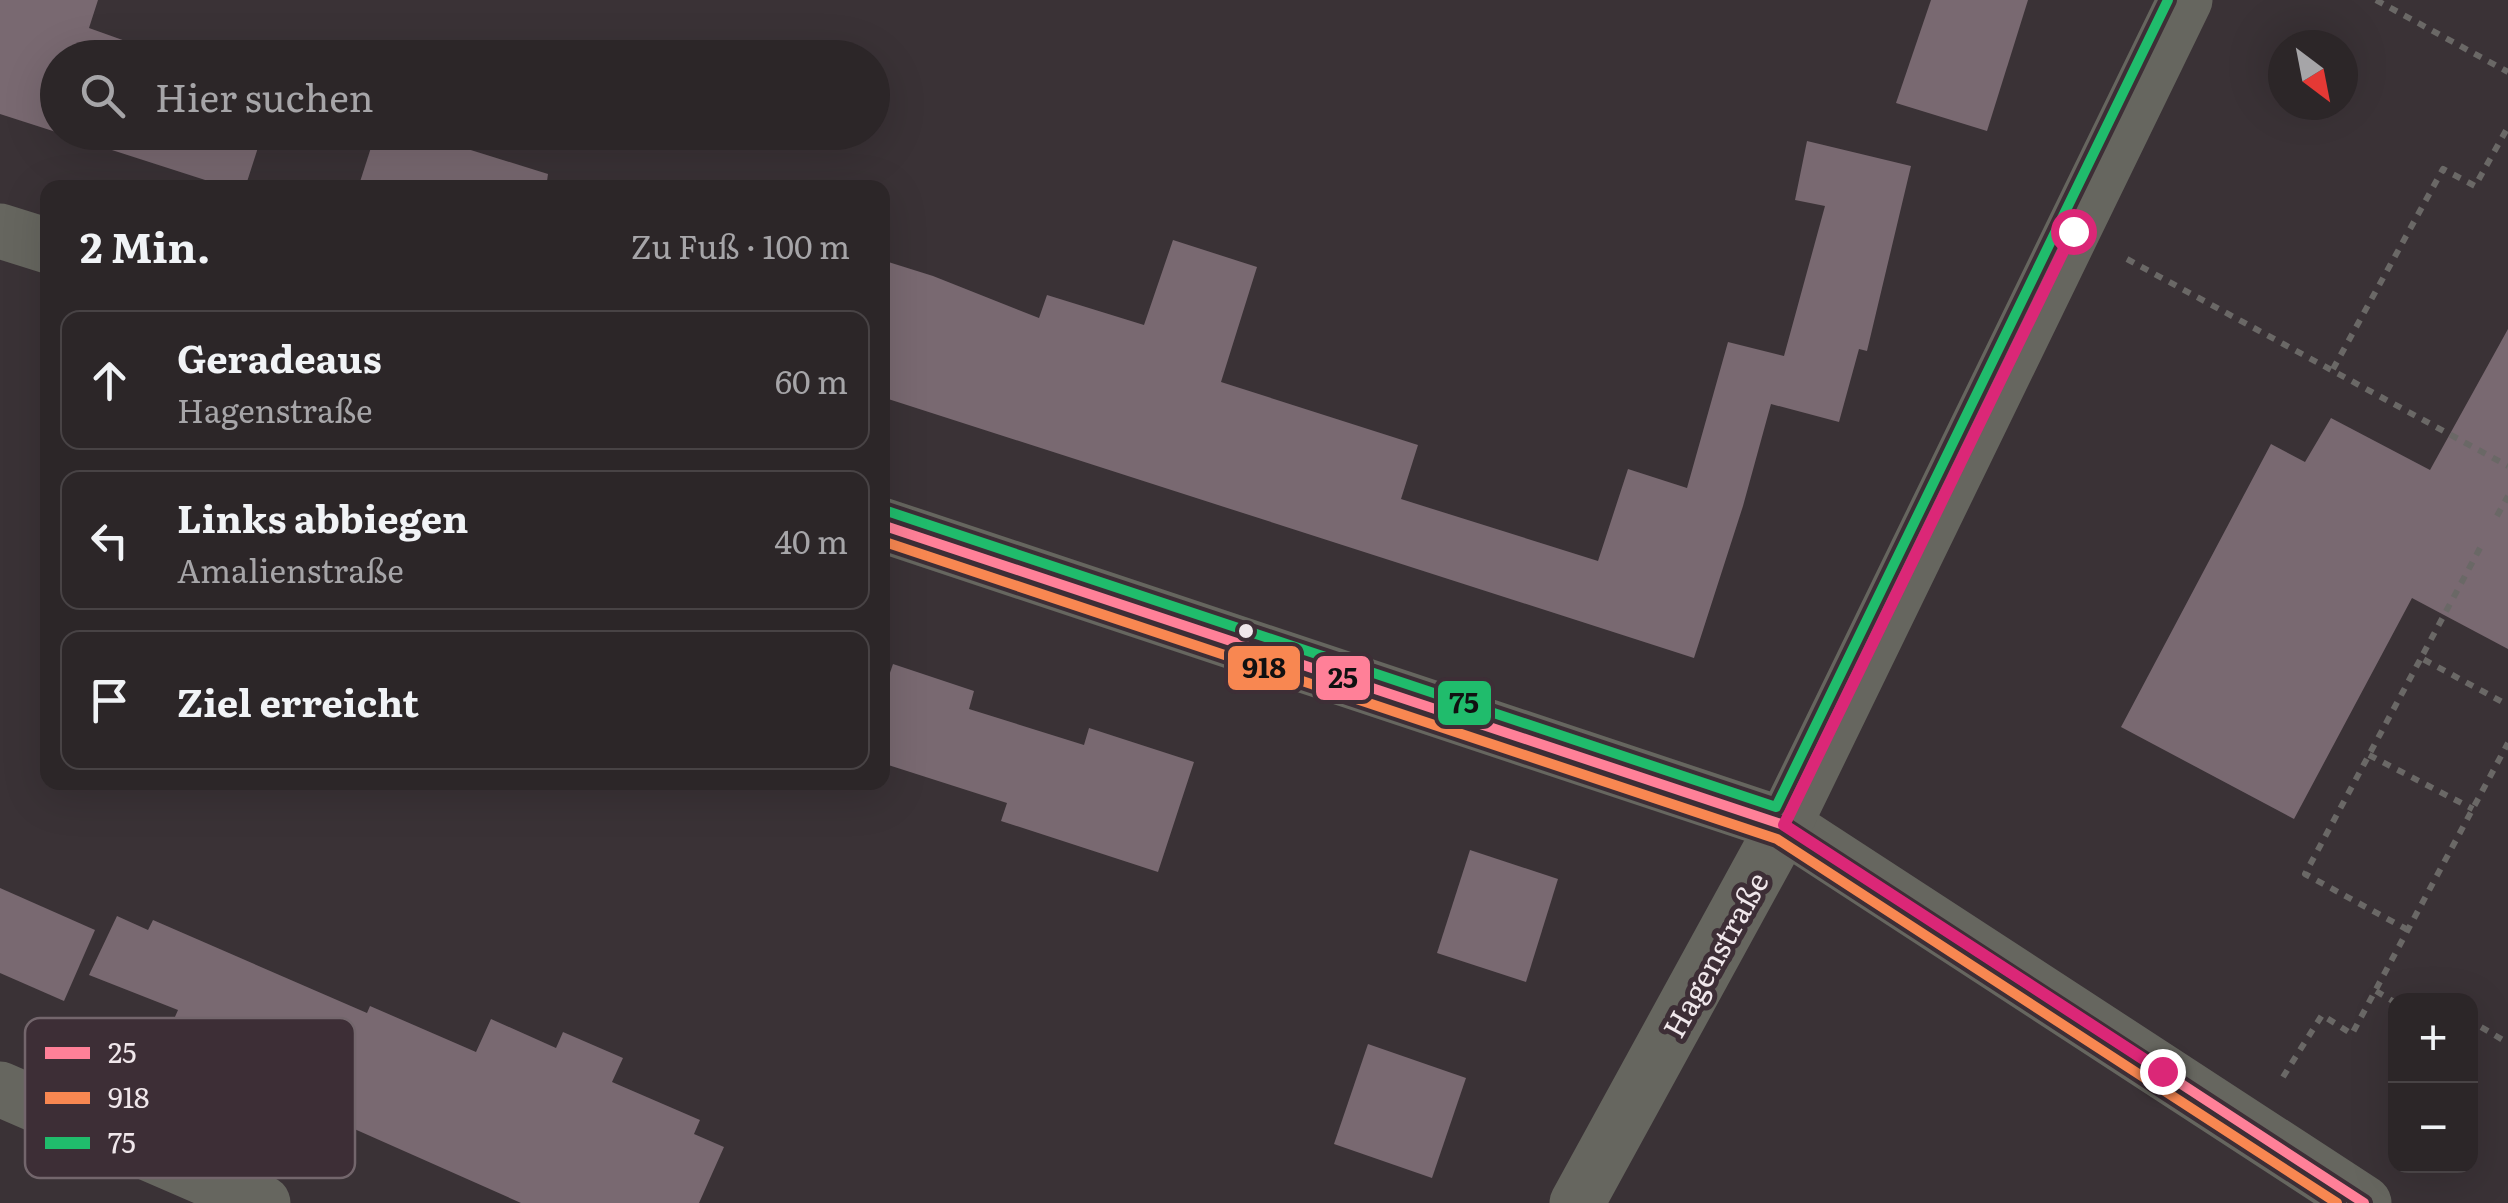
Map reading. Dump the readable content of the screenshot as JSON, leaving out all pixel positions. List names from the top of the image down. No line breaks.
{"streets":{"street":["Hagenstraße"]},"lines":["transit line 75","transit line 25","transit line 918"],"legend":["25","918","75"],"north":"bottom right","page":{"search":"Hier suchen","heading":["2 Min.","Zu Fuß · 100 m"],"list":[["Geradeaus","Hagenstraße","60 m"],["Links abbiegen","Amalienstraße","40 m"],"Ziel erreicht"],"map_buttons":["+","−"]}}
